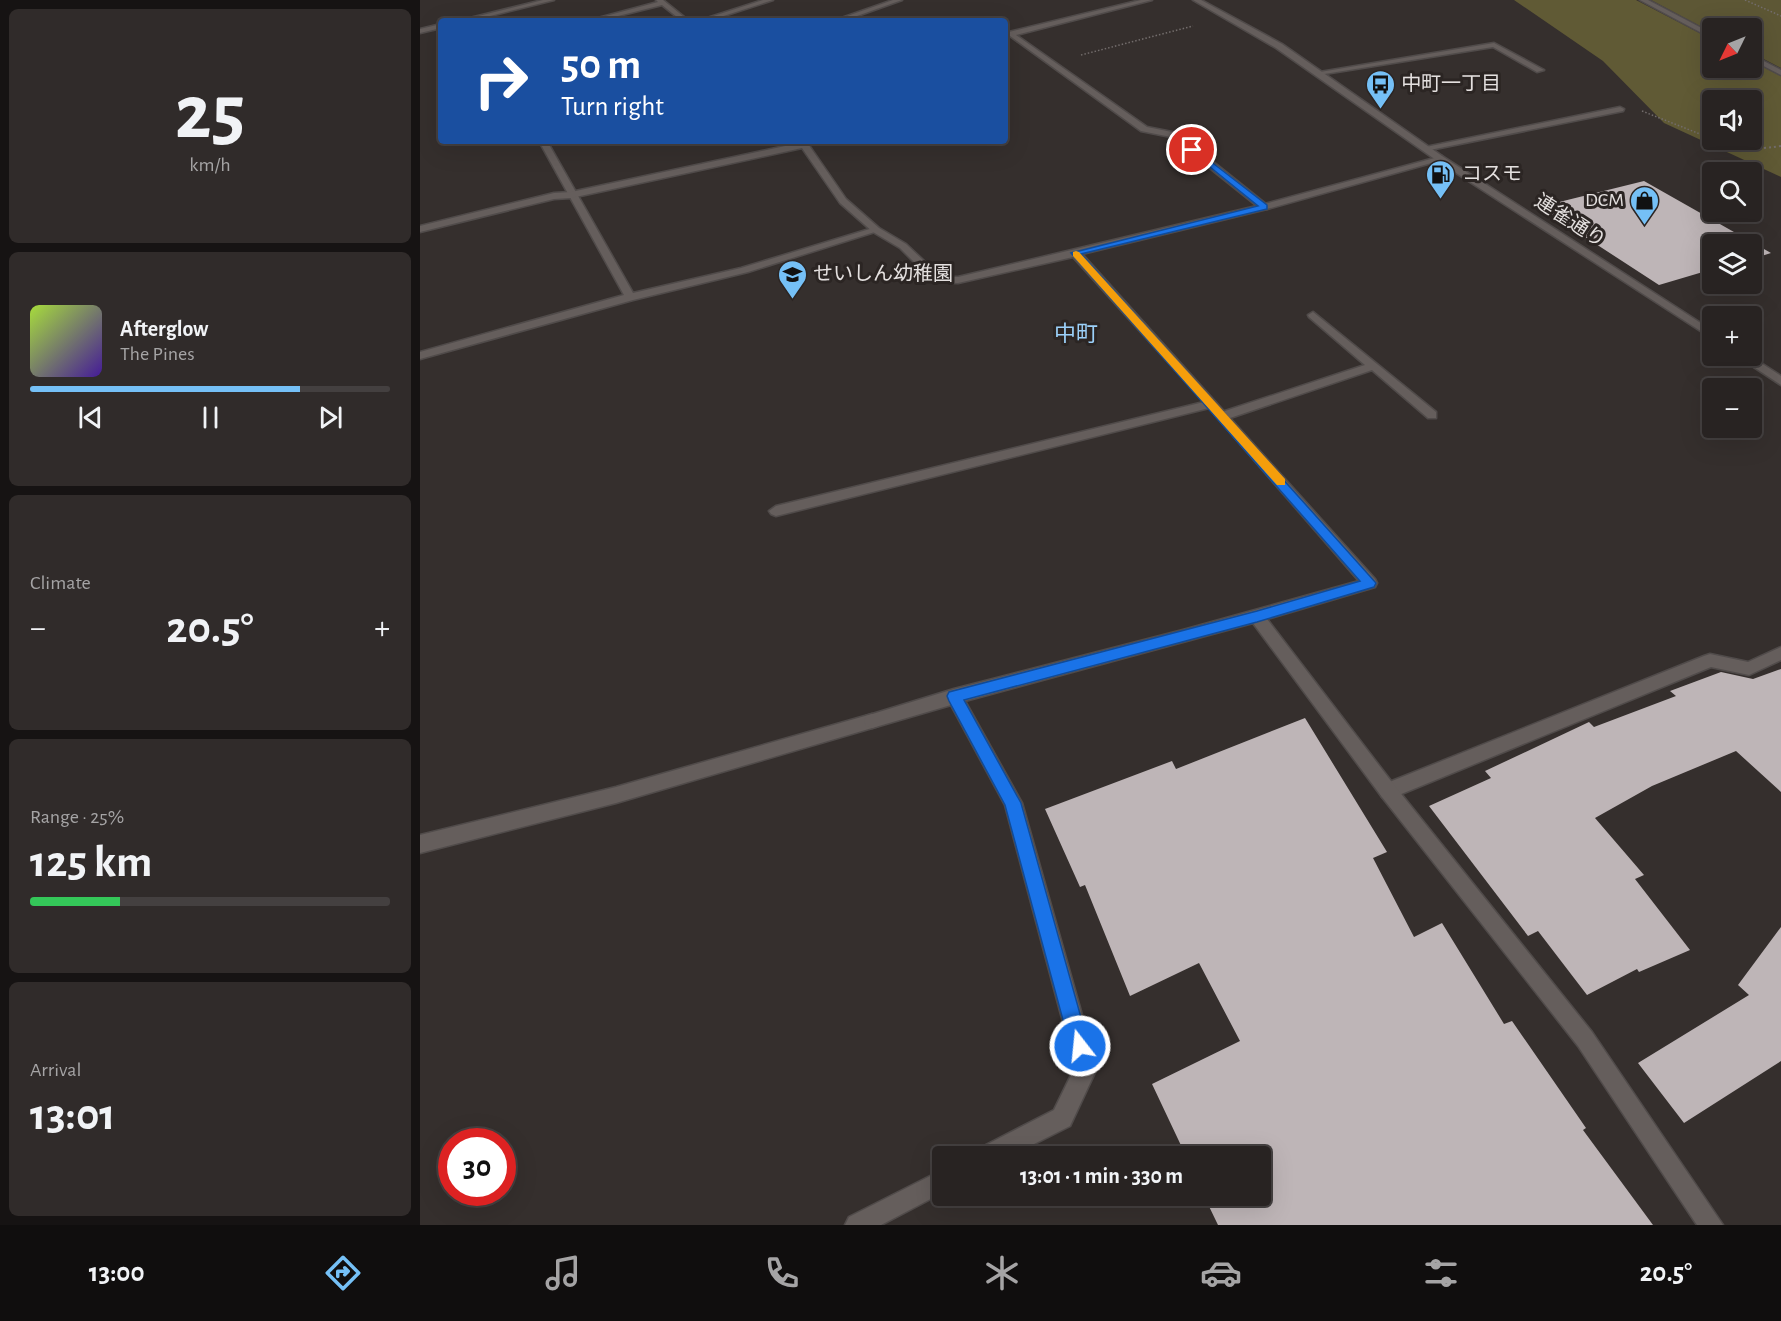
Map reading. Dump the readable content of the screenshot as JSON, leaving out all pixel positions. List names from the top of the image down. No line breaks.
{"streets":{"street":["連雀通り"]},"districts":["中町"],"places":{"bus stop":["中町一丁目"],"fuel station":["コスモ"],"shop":["DCM"],"school or university":["せいしん幼稚園"]},"north":"bottom left","page":{"tile":[["25","km/h"],"Climate",["Range · 25%","125 km"],["Arrival","13:01"]],"map_buttons":["+","−"],"turn":["50 m","Turn right"],"song":["Afterglow","The Pines"],"heat":["−","20.5°","+"],"limit":"30","trip":"13:01 · 1 min · 330 m","tabs":["13:00","20.5°"]}}
